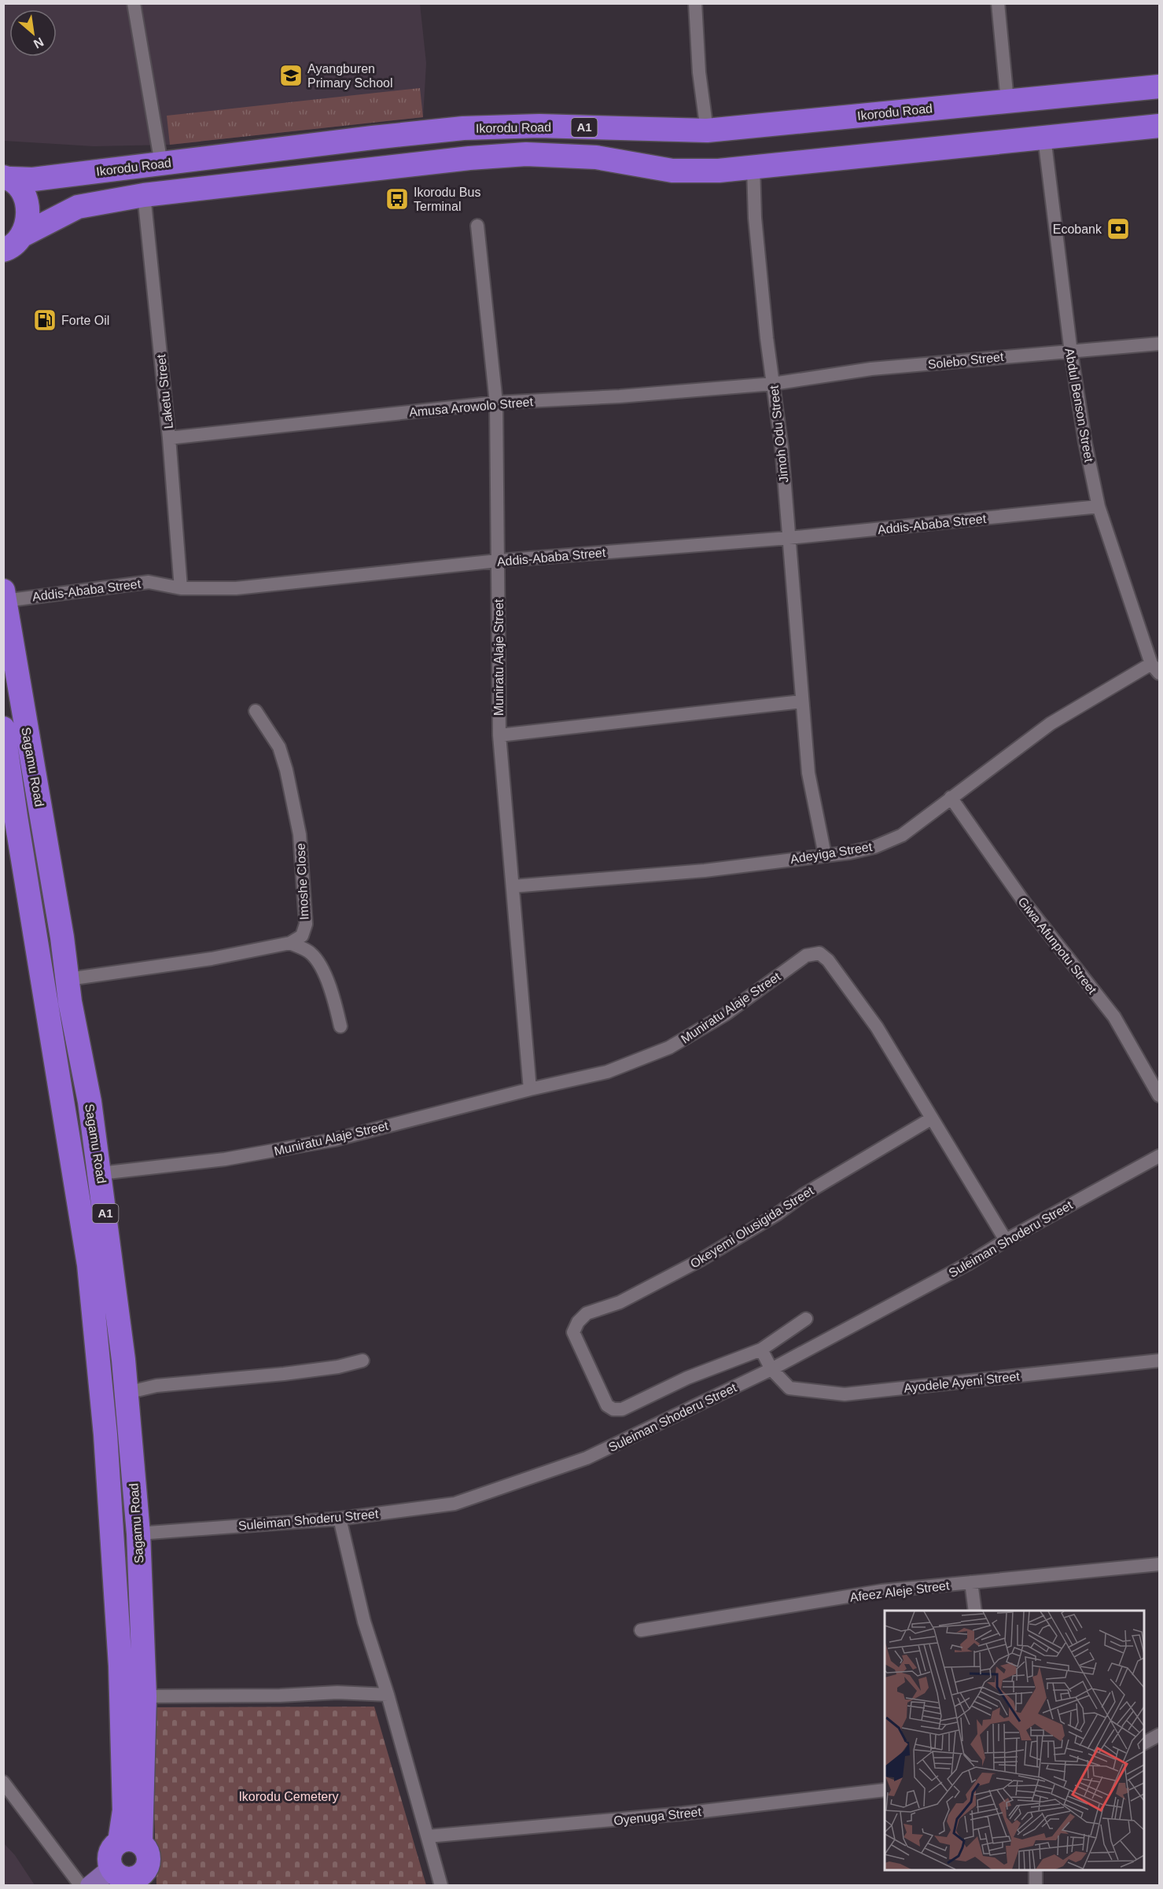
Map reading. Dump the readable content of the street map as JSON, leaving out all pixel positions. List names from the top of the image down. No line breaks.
{"streets":{"highway":["Ikorodu Road","A1","Sagamu Road"],"street":["Solebo Street","Laketu Street","Abdul Benson Street","Amusa Arowolo Street","Jimoh Odu Street","Addis-Ababa Street","Muniratu Alaje Street","Adeyiga Street","Imoshe Close","Giwa Afunpotu Street","Okeyemi Olusigida Street","Suleiman Shoderu Street","Ayodele Ayeni Street","Afeez Aleje Street","Oyenuga Street"]},"crossings":[["A1","Laketu Street"],["A1","Abdul Benson Street"],["A1","Jimoh Odu Street"],["A1","Sagamu Road"],["Solebo Street","Abdul Benson Street"],["Solebo Street","Amusa Arowolo Street"],["Solebo Street","Jimoh Odu Street"],["Laketu Street","Amusa Arowolo Street"],["Laketu Street","Addis-Ababa Street"],["Abdul Benson Street","Addis-Ababa Street"],["Abdul Benson Street","Adeyiga Street"],["Amusa Arowolo Street","Jimoh Odu Street"],["Amusa Arowolo Street","Muniratu Alaje Street"],["Jimoh Odu Street","Addis-Ababa Street"],["Jimoh Odu Street","Adeyiga Street"],["Addis-Ababa Street","Muniratu Alaje Street"],["Addis-Ababa Street","Sagamu Road"],["Muniratu Alaje Street","Sagamu Road"],["Muniratu Alaje Street","Adeyiga Street"],["Muniratu Alaje Street","Okeyemi Olusigida Street"],["Sagamu Road","Suleiman Shoderu Street"],["Adeyiga Street","Giwa Afunpotu Street"],["Okeyemi Olusigida Street","Ayodele Ayeni Street"],["Suleiman Shoderu Street","Ayodele Ayeni Street"]],"parks":["Ikorodu Cemetery"],"places":{"school or university":["Ayangburen Primary School"],"bus stop":["Ikorodu Bus Terminal"],"bank":["Ecobank"],"fuel station":["Forte Oil"]},"north":"bottom right"}
